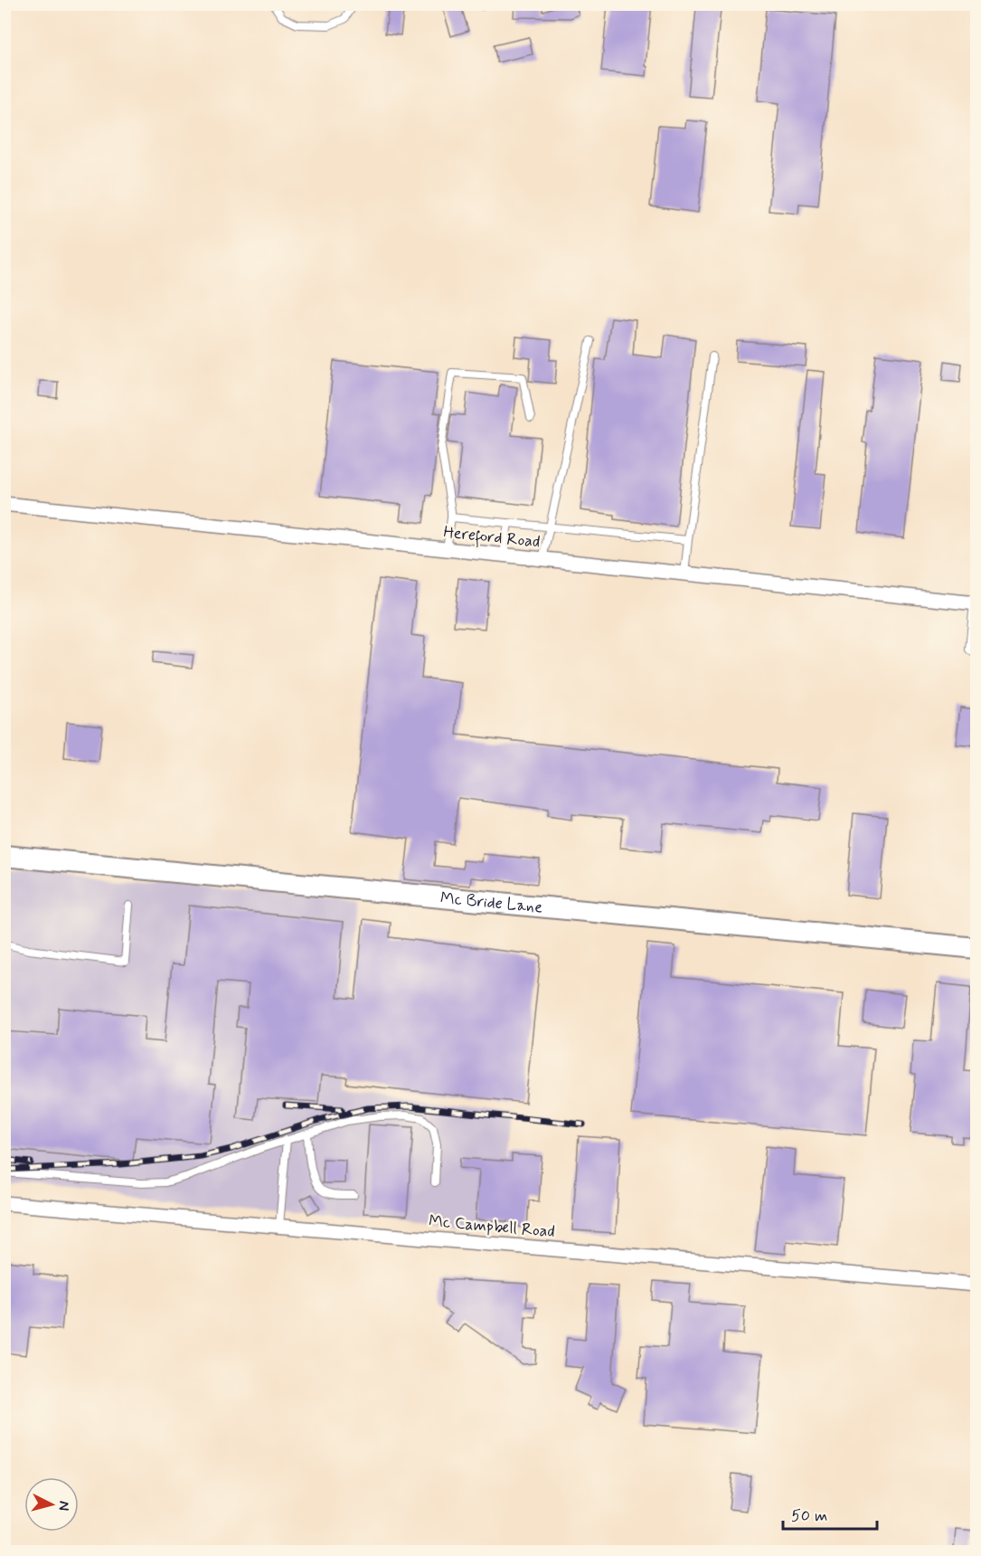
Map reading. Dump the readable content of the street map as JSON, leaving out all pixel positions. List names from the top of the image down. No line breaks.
{"streets":{"street":["Hereford Road","Mc Bride Lane","Mc Campbell Road"]},"scale_bar":"50 m","north":"right"}
